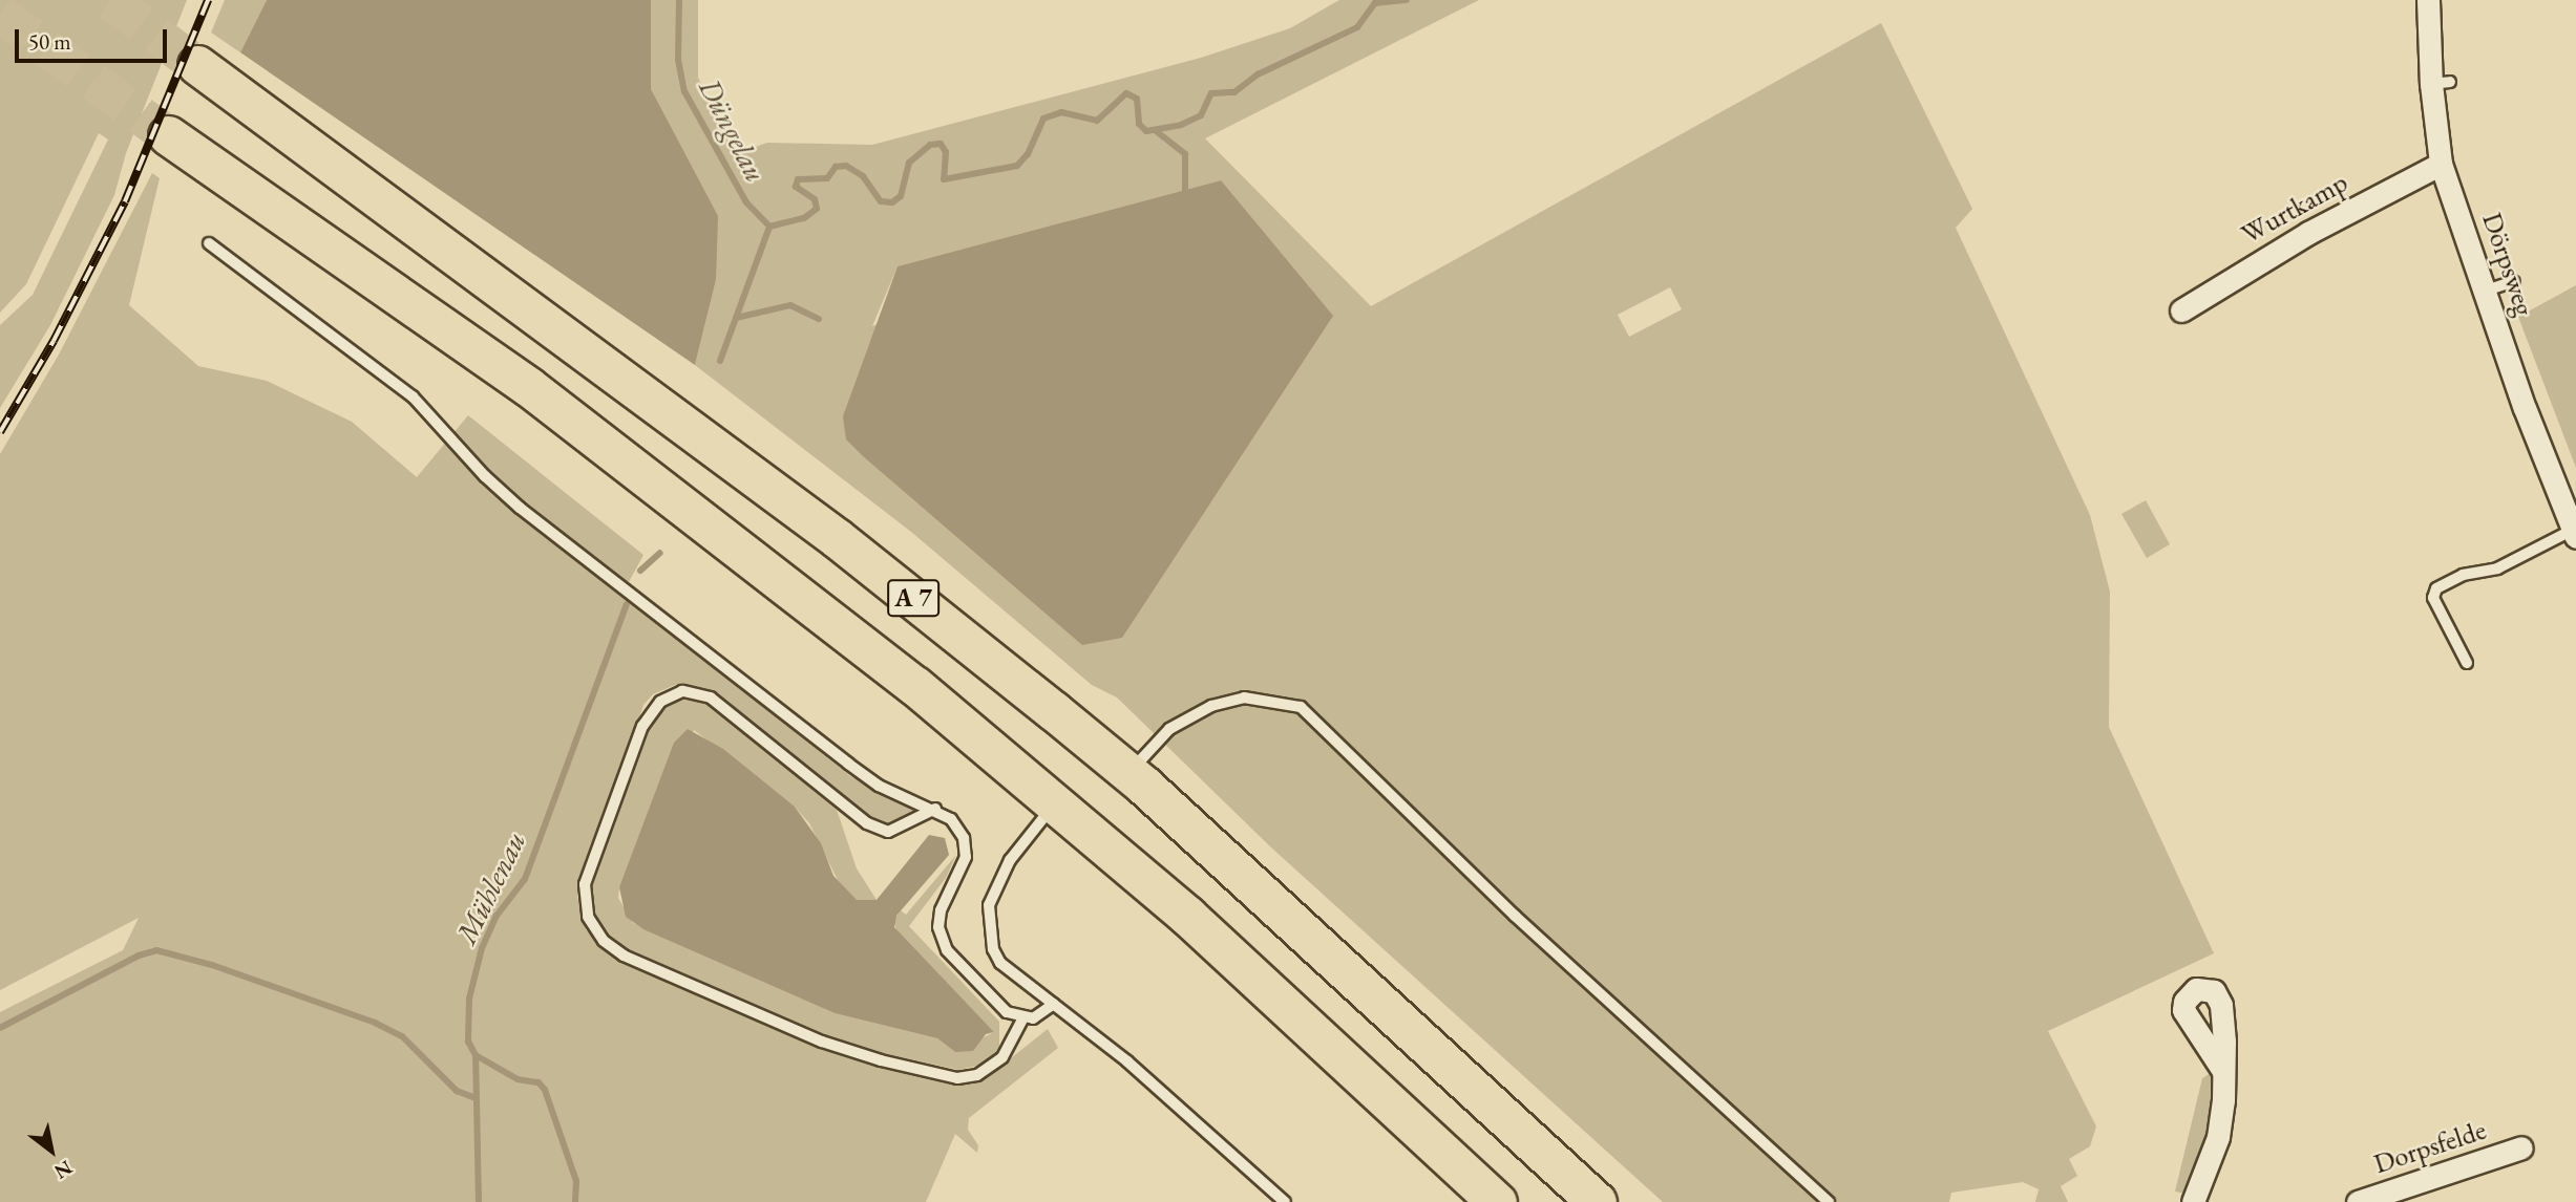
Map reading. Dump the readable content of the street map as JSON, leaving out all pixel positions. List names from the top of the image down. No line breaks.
{"streets":{"highway":["A 7"],"street":["Wurtkamp","Dörpsweg","Dorpsfelde"]},"crossings":[["Wurtkamp","Dörpsweg"]],"water":["Düngelau","Mühlenau"],"scale_bar":"50 m","north":"bottom right"}
